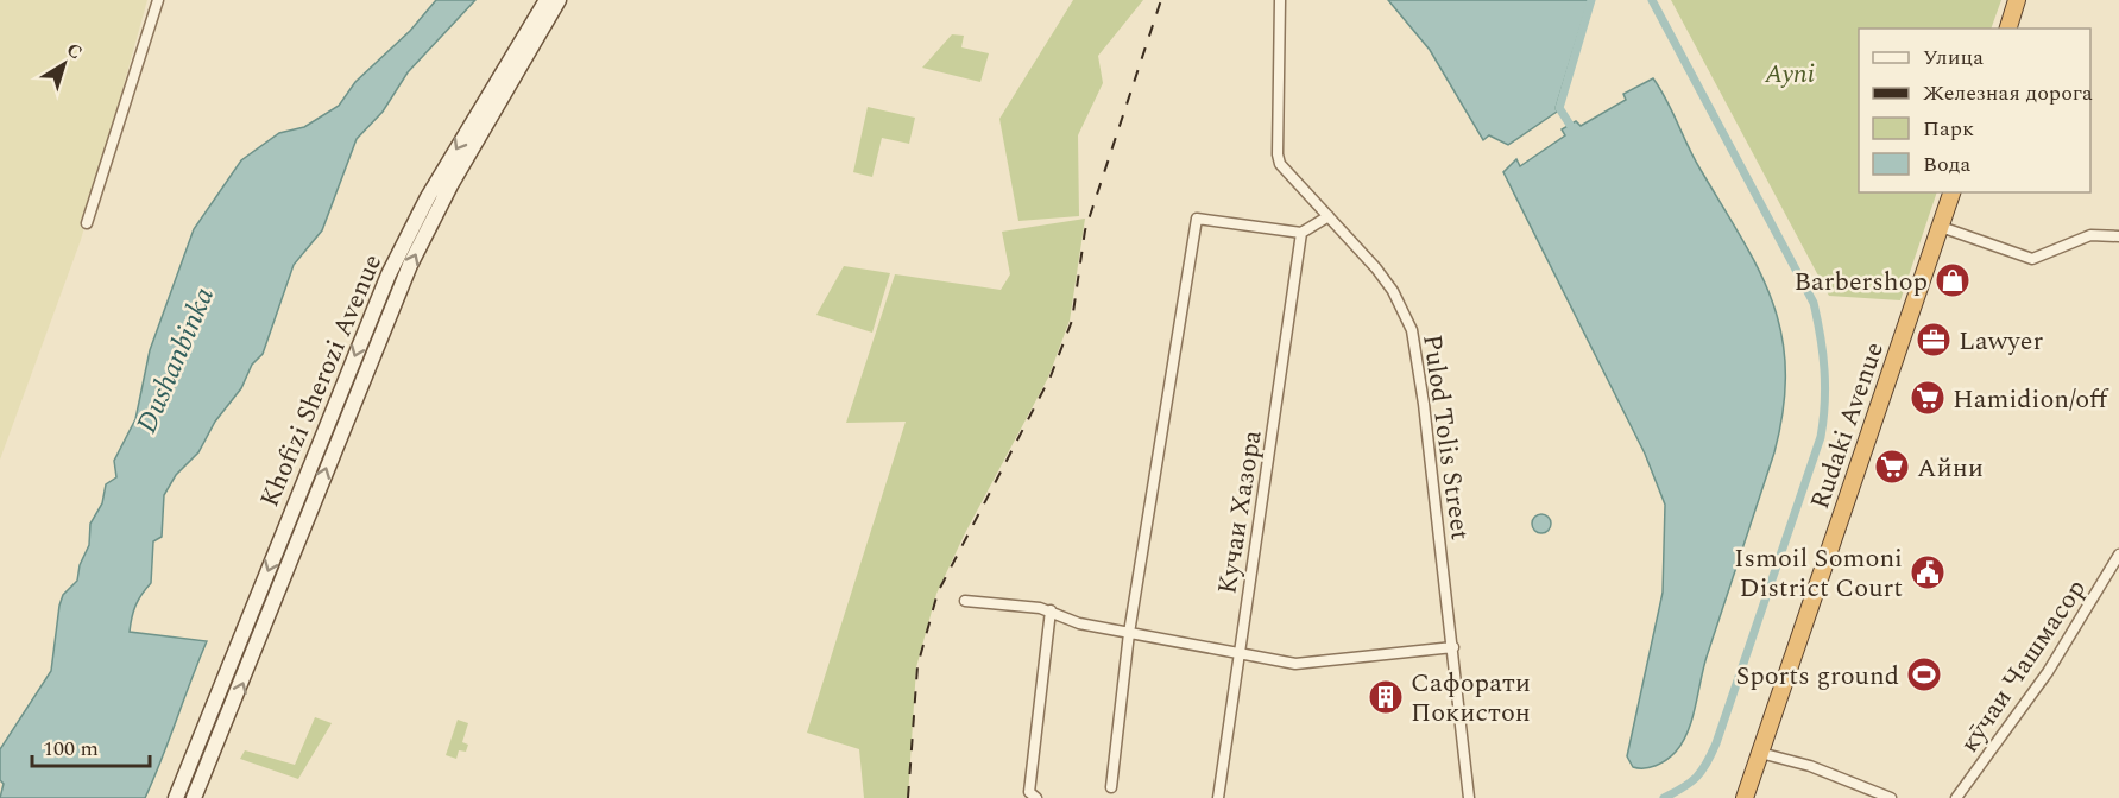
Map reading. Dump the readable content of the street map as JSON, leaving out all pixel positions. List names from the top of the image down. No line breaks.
{"streets":{"highway":["Rudaki Avenue"],"main road":["Khofizi Sherozi Avenue"],"street":["Pulod Tolis Street","Кучаи Хазора","кӯчаи Чашмасор"]},"water":["Dushanbinka"],"parks":["Ayni"],"places":{"shop":["Barbershop"],"office":["Lawyer"],"supermarket":["Hamidion/off","Айни"],"public building":["Ismoil Somoni District Court"],"sports":["Sports ground"],"building":["Сафорати Покистон"]},"legend":["Улица","Железная дорога","Парк","Вода"],"scale_bar":"100 m","north":"top right"}
